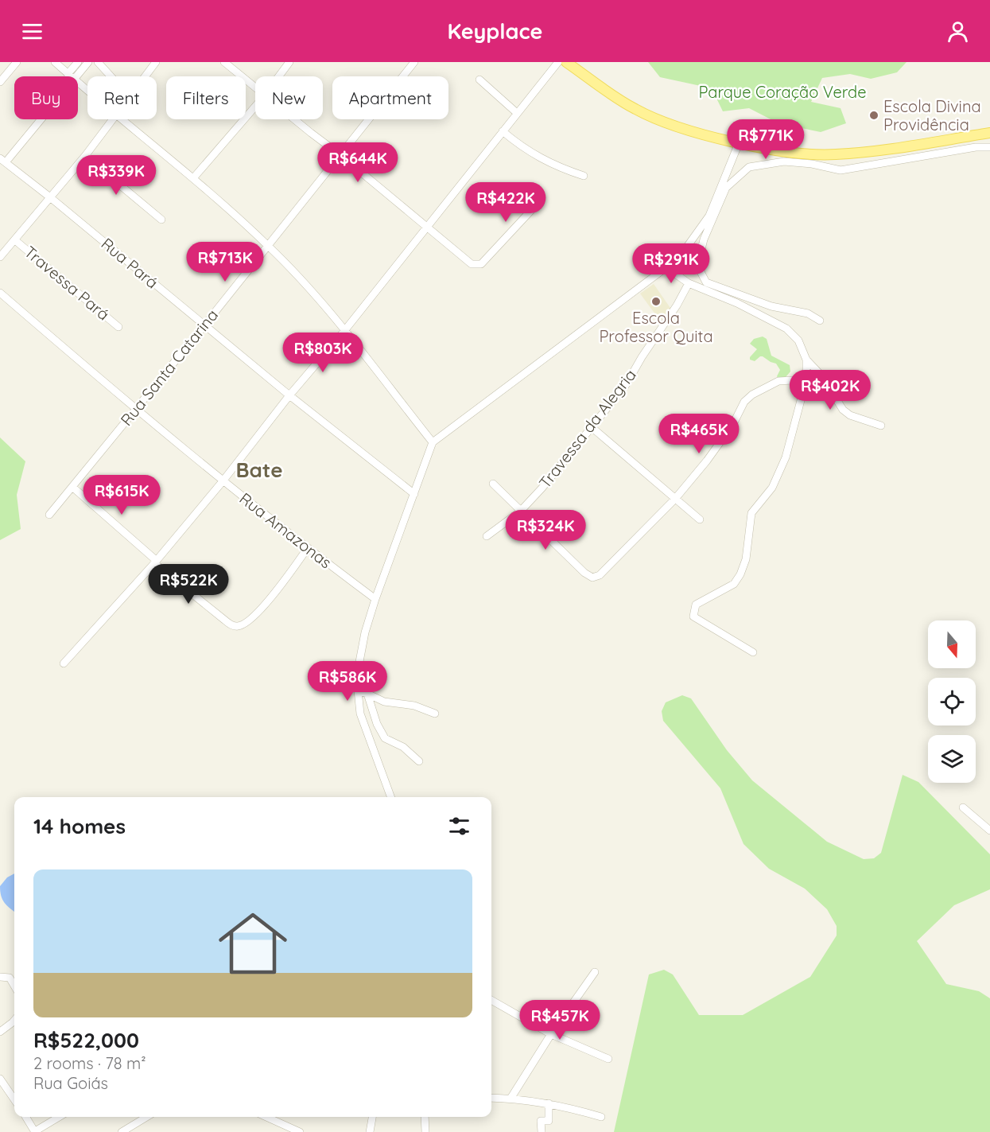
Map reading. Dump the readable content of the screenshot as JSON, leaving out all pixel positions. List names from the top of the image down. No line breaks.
{"streets":{"street":["Rua Pará","Travessa Pará","Rua Santa Catarina","Travessa da Alegria","Rua Amazonas"]},"crossings":[["Rua Pará","Rua Santa Catarina"],["Rua Santa Catarina","Rua Amazonas"]],"districts":["Bate"],"parks":["Parque Coração Verde"],"places":["Escola Divina Providência","Escola Professor Quita"],"north":"bottom","page":{"header":"Keyplace","chip":["Buy","Rent","Filters","New","Apartment"],"price":["R$771K","R$644K","R$339K","R$422K","R$713K","R$291K","R$803K","R$402K","R$465K","R$615K","R$324K","R$522K","R$586K","R$457K"],"heading":"14 homes","list":[{"name":"R$522,000","note":"2 rooms · 78 m² · Rua Goiás"}]}}
